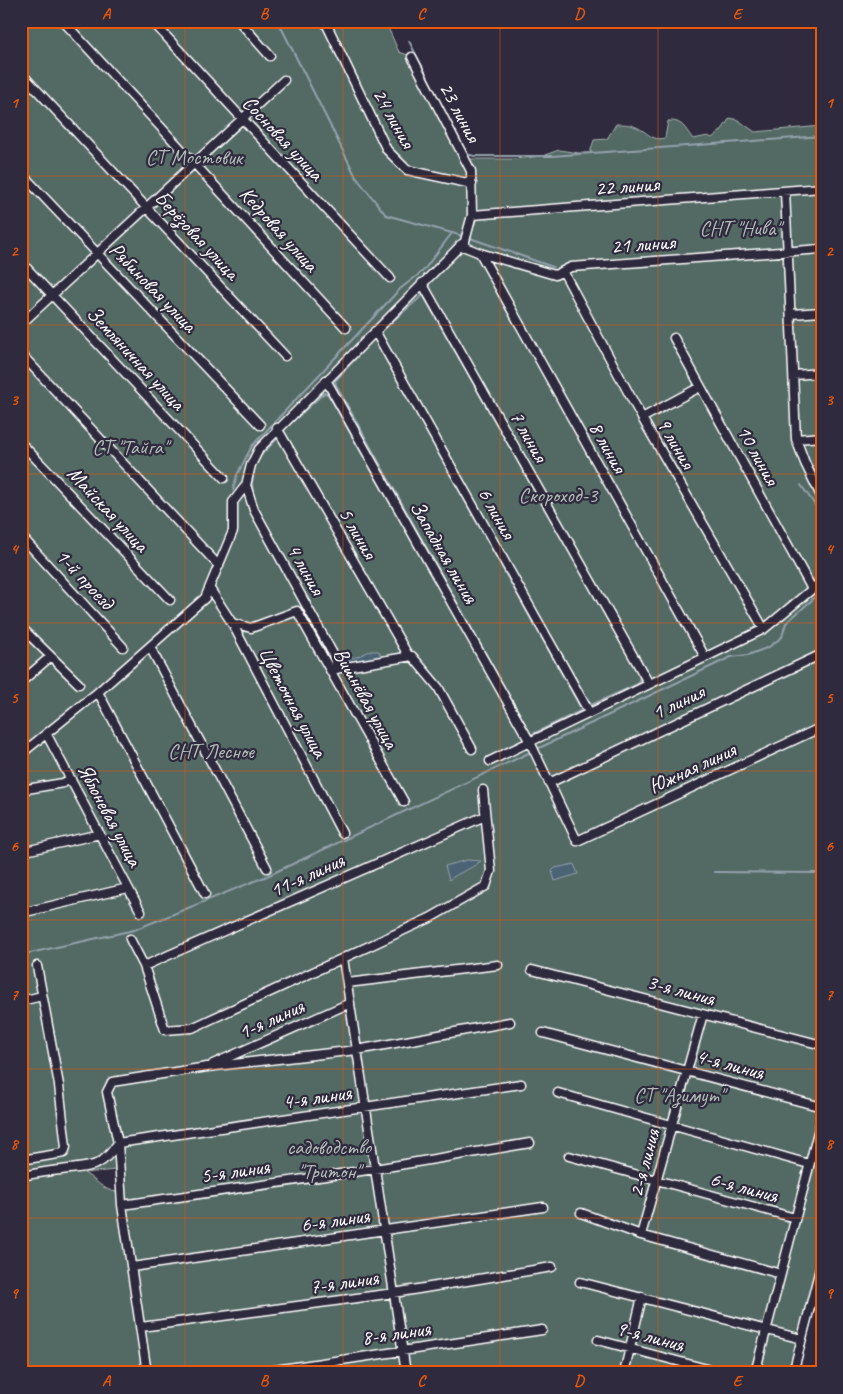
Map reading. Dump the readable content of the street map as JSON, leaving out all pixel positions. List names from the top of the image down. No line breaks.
{"streets":{"street":["23 линия","24 линия","Сосновая улица","22 линия","Кедровая улица","Берёзовая улица","21 линия","Рябиновая улица","Земляничная улица","7 линия","9 линия","8 линия","10 линия","Майская улица","6 линия","5 линия","Западная линия","4 линия","1-й проезд","Вишнёвая улица","Цветочная улица","1 линия","Южная линия","Яблоневая улица","11-я линия","3-я линия","1-я линия","4-я линия","2-я линия","5-я линия","6-я линия","7-я линия","8-я линия","9-я линия"]},"crossings":[["23 линия","24 линия"],["23 линия","22 линия"],["21 линия","9 линия"],["Западная линия","1 линия"],["Западная линия","Южная линия"],["4 линия","Вишнёвая улица"],["Вишнёвая улица","Цветочная улица"],["3-я линия","2-я линия"],["4-я линия","2-я линия"],["2-я линия","6-я линия"]],"parks":["СТ Мостовик","СНТ \"Нива\"","СТ \"Тайга\"","Скороход-3","СНТ Лесное","СТ \"Азимут\"","садоводство \"Тритон\""],"grid":{"columns":["A","B","C","D","E"],"rows":["1","2","3","4","5","6","7","8","9"]}}
